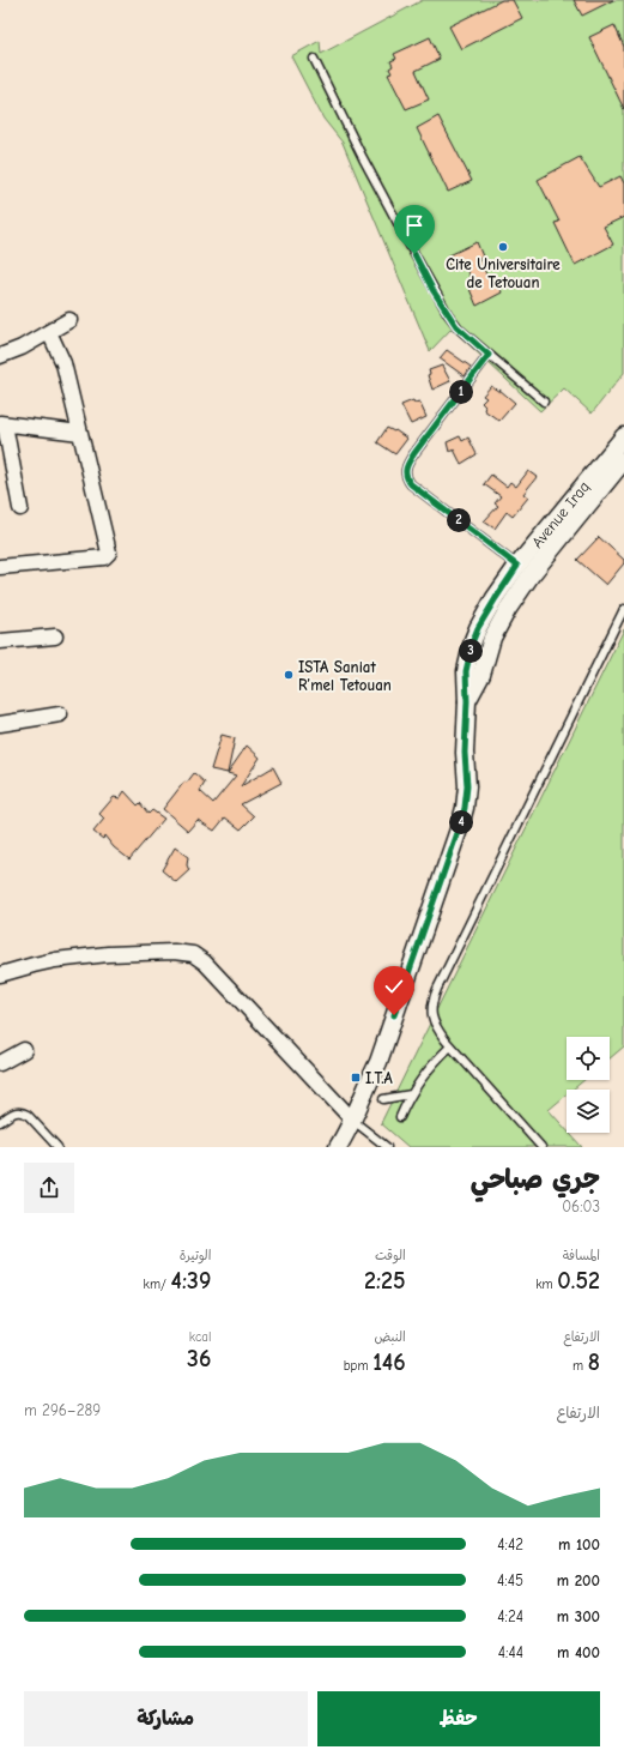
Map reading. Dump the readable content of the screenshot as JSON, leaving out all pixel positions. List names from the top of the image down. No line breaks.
{"streets":{"street":["Avenue Iraq"]},"places":{"other":["Cite Universitaire de Tetouan","ISTA Saniat R’mel Tetouan"],"transit":["I.T.A"]},"page":{"pins":["1","2","3","4"],"heading":["جري صباحي","06:03"],"stats":[["المسافة","0.52 km"],["الوقت","2:25"],["الوتيرة","4:39 /km"],["الارتفاع","8 m"],["النبض","146 bpm"],["kcal","36"]],"chart":["الارتفاع","289–296 m"],"list":[{"name":"100 m","note":"4:42"},{"name":"200 m","note":"4:45"},{"name":"300 m","note":"4:24"},{"name":"400 m","note":"4:44"}],"buttons":["حفظ","مشاركة"]}}
